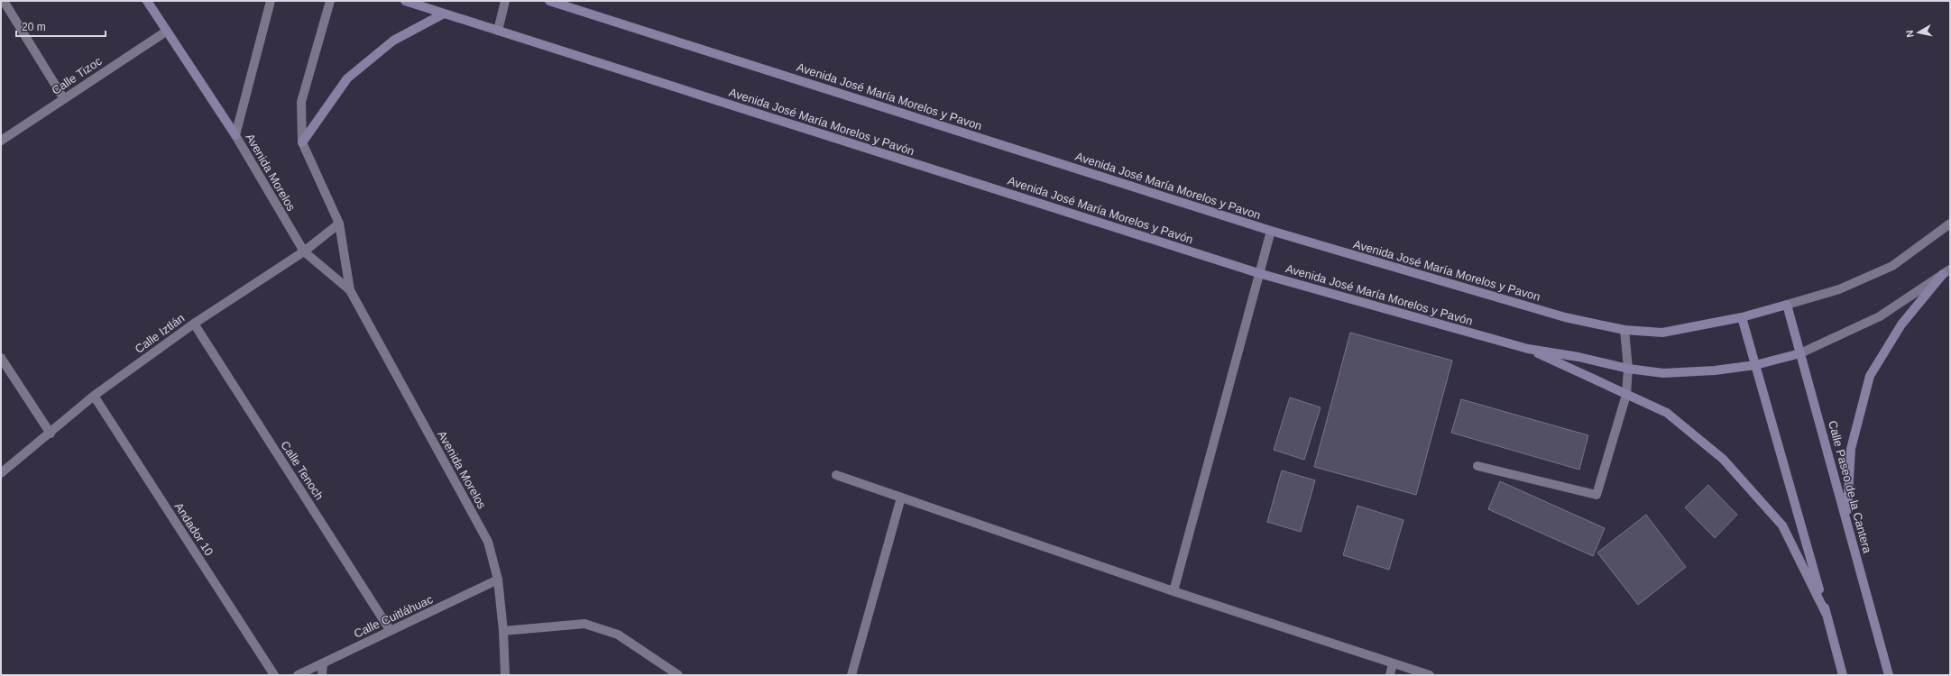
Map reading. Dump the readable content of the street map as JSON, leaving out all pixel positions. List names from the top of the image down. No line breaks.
{"streets":{"main road":["Avenida José María Morelos y Pavon","Avenida José María Morelos y Pavón","Calle Paseo de la Cantera"],"street":["Calle Tizoc","Avenida Morelos","Calle Iztlán","Calle Tenoch","Andador 10","Calle Cuitláhuac"]},"crossings":[["Avenida José María Morelos y Pavon","Calle Paseo de la Cantera"],["Avenida José María Morelos y Pavón","Calle Paseo de la Cantera"],["Avenida Morelos","Calle Iztlán"],["Avenida Morelos","Calle Cuitláhuac"],["Calle Iztlán","Calle Tenoch"],["Calle Iztlán","Andador 10"],["Calle Tenoch","Calle Cuitláhuac"]],"scale_bar":"20 m","north":"left"}
